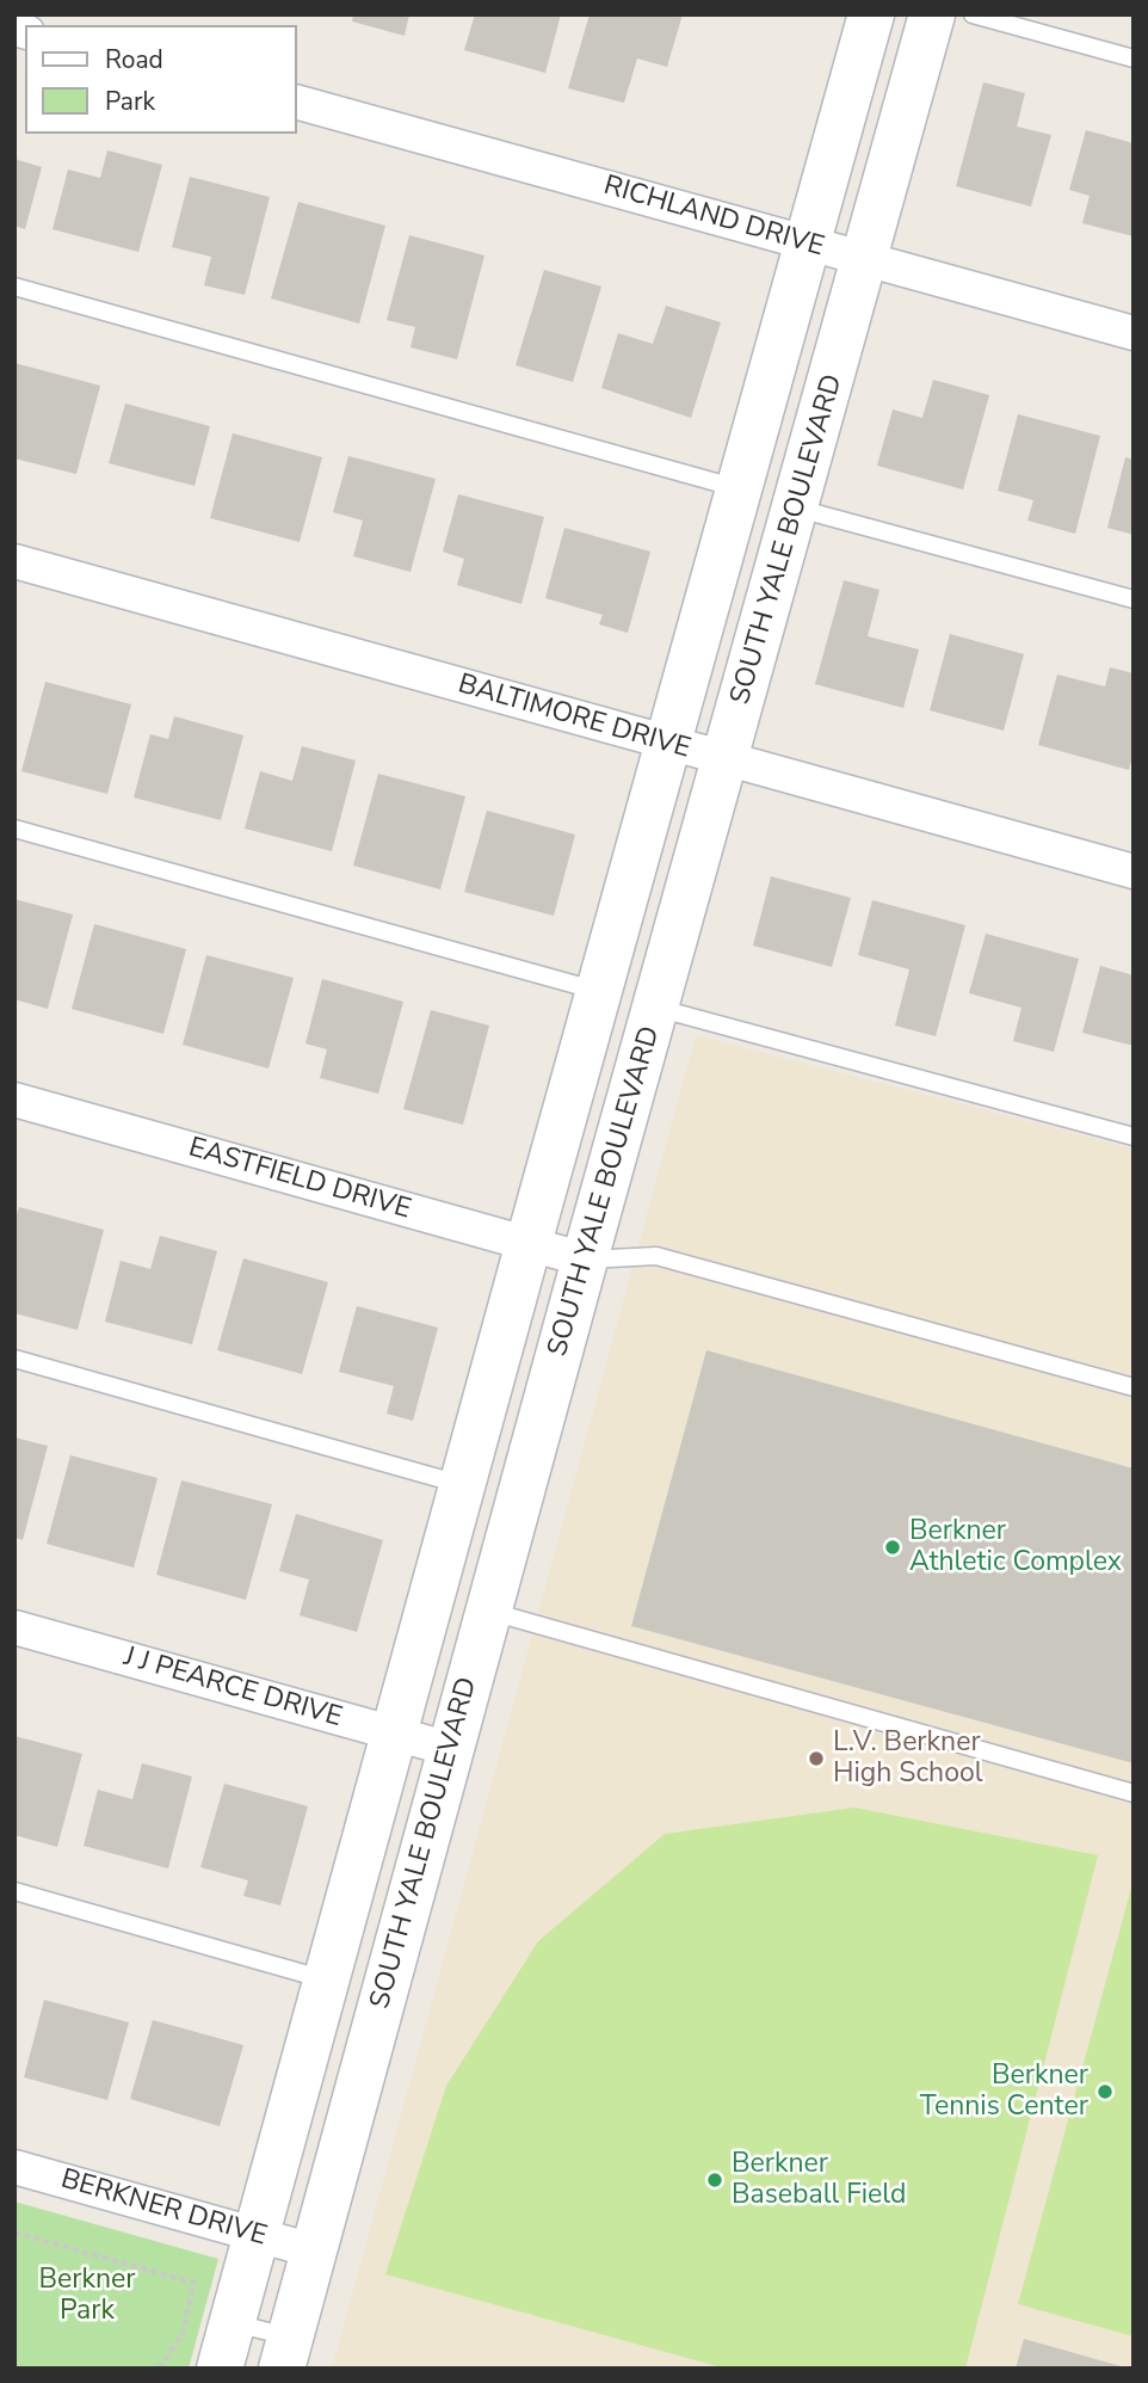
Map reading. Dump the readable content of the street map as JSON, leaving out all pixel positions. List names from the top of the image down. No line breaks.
{"streets":{"street":["RICHLAND DRIVE","SOUTH YALE BOULEVARD","BALTIMORE DRIVE","EASTFIELD DRIVE","J J PEARCE DRIVE","BERKNER DRIVE"]},"crossings":[["RICHLAND DRIVE","SOUTH YALE BOULEVARD"],["SOUTH YALE BOULEVARD","BALTIMORE DRIVE"],["SOUTH YALE BOULEVARD","EASTFIELD DRIVE"],["SOUTH YALE BOULEVARD","J J PEARCE DRIVE"],["SOUTH YALE BOULEVARD","BERKNER DRIVE"]],"parks":["Berkner Park"],"places":["Berkner Athletic Complex","L.V. Berkner High School","Berkner Tennis Center","Berkner Baseball Field"],"legend":["Road","Park"]}
